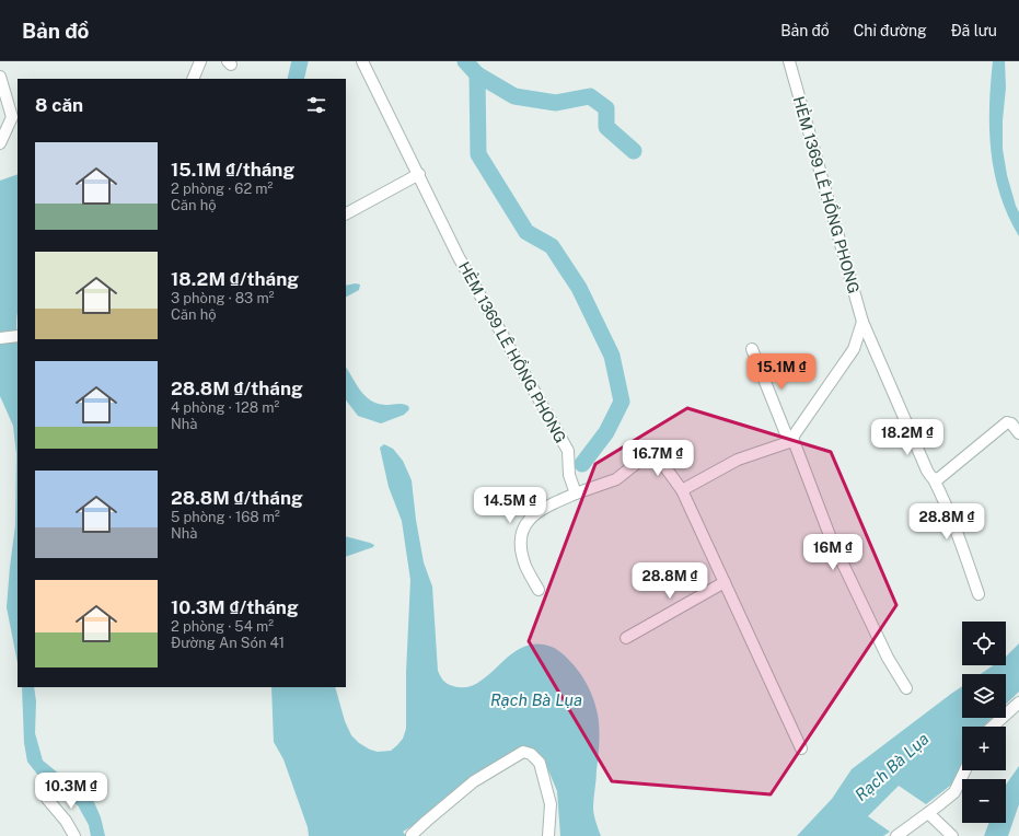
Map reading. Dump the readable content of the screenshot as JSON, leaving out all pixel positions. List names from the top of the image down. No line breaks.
{"streets":{"street":["HẺM 1369 LÊ HỒNG PHONG"]},"water":["Rạch Bà Lụa"],"page":{"header":"Bản đồ","nav":["Bản đồ","Chỉ đường","Đã lưu"],"heading":"8 căn","list":[{"name":"15.1M ₫/tháng","note":"2 phòng · 62 m² · Căn hộ"},{"name":"18.2M ₫/tháng","note":"3 phòng · 83 m² · Căn hộ"},{"name":"28.8M ₫/tháng","note":"4 phòng · 128 m² · Nhà"},{"name":"28.8M ₫/tháng","note":"5 phòng · 168 m² · Nhà"},{"name":"10.3M ₫/tháng","note":"2 phòng · 54 m² · Đường An Són 41"}],"price":["15.1M ₫","18.2M ₫","16.7M ₫","14.5M ₫","28.8M ₫","16M ₫","28.8M ₫","10.3M ₫"],"map_buttons":["+","−"]}}
